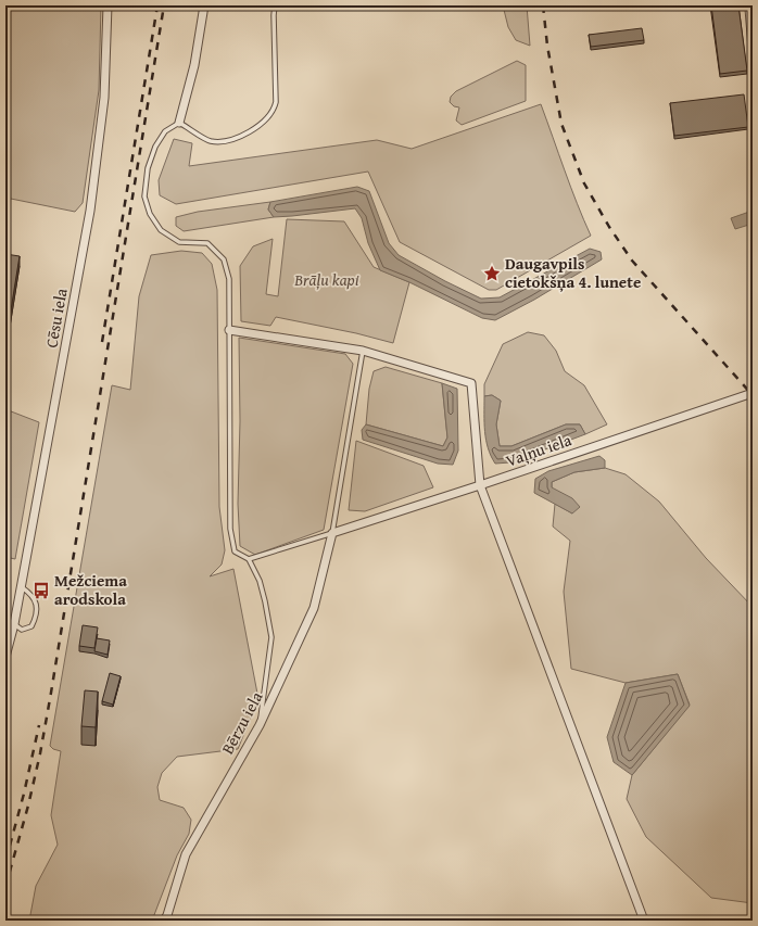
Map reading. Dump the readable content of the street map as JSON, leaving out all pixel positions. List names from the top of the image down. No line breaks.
{"streets":{"street":["Cēsu iela","Vaļņu iela","Bērzu iela"]},"crossings":[["Vaļņu iela","Bērzu iela"]],"parks":["Brāļu kapi"],"places":{"place":["Daugavpils cietokšņa 4. lunete"],"bus stop":["Mežciema arodskola"]}}
